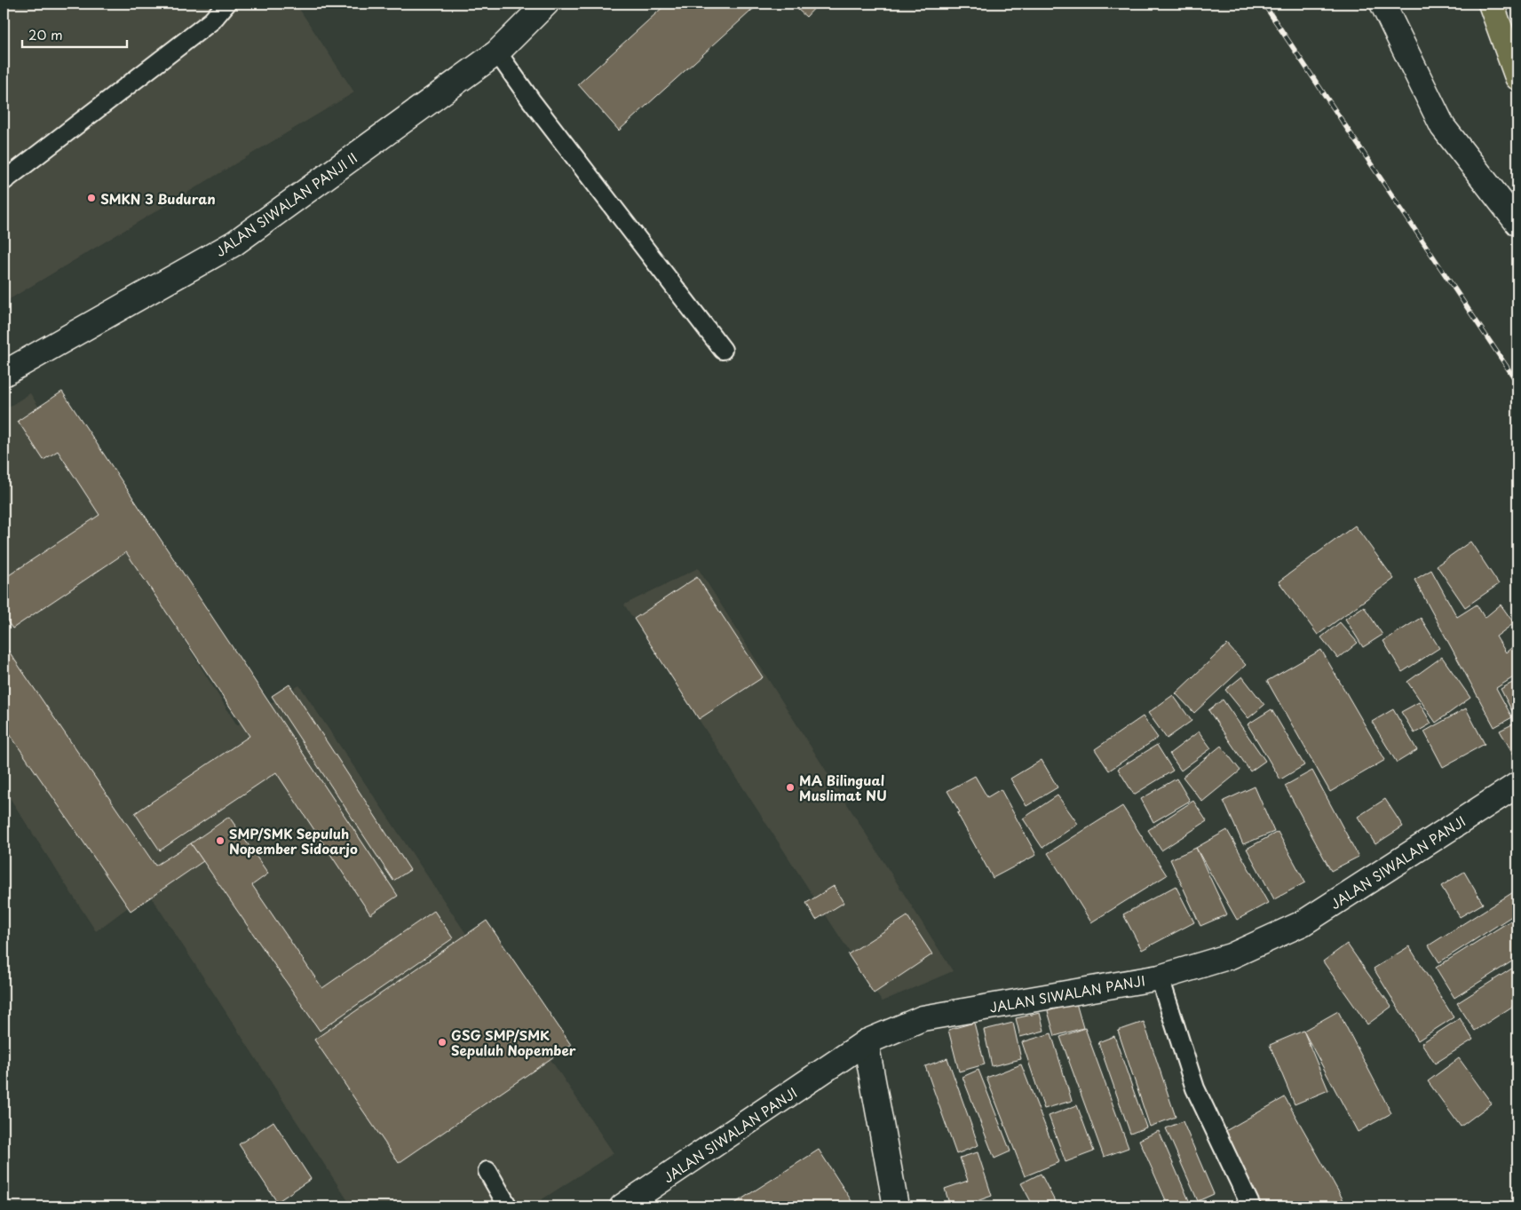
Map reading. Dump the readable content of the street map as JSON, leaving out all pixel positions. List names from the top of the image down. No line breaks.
{"streets":{"street":["JALAN SIWALAN PANJI II","JALAN SIWALAN PANJI"]},"places":["SMKN 3 Buduran","MA Bilingual Muslimat NU","SMP/SMK Sepuluh Nopember Sidoarjo","GSG SMP/SMK Sepuluh Nopember"],"scale_bar":"20 m"}
